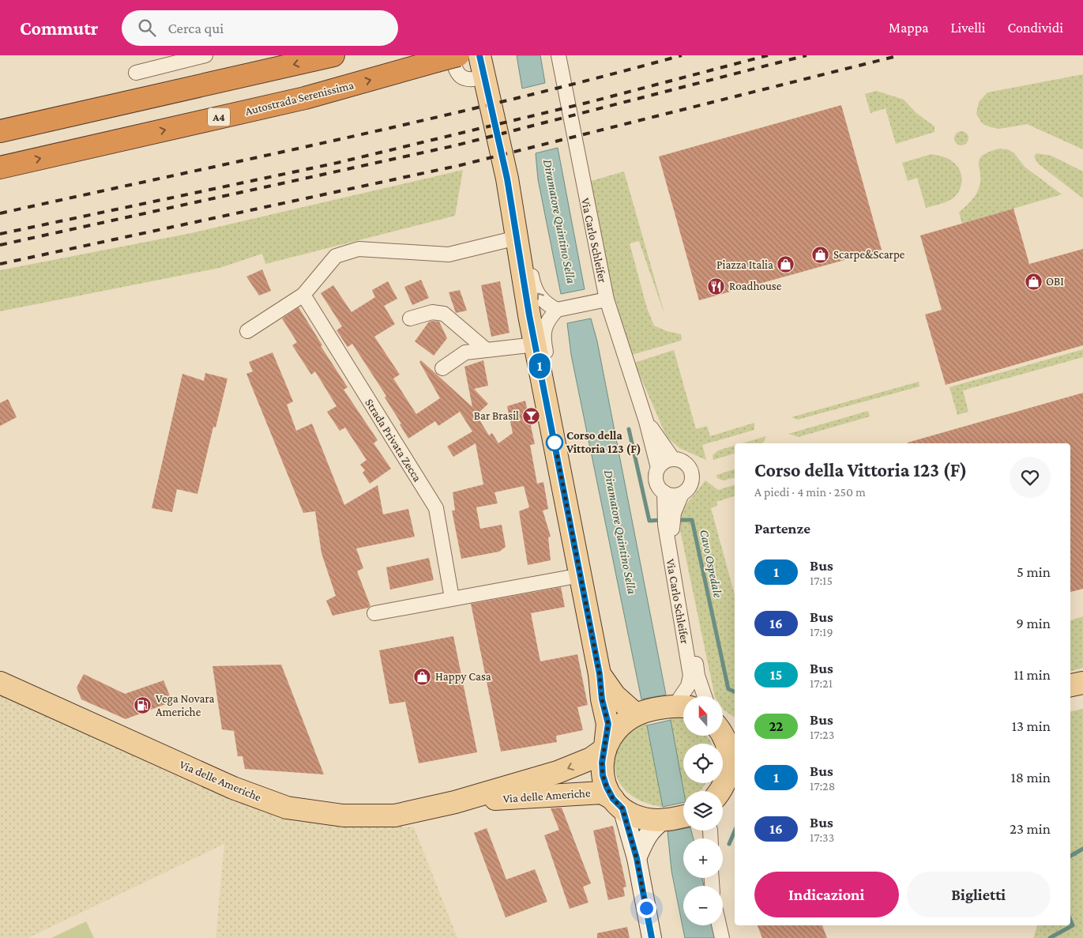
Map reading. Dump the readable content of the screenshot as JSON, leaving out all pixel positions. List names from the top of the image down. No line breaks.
{"streets":{"highway":["Autostrada Serenissima","A4"],"main road":["Via delle Americhe"],"street":["Via Carlo Schleifer","Strada Privata Zecca"]},"water":["Diramatore Quintino Sella","Cavo Ospedale"],"places":{"shop":["Scarpe&Scarpe","Piazza Italia","OBI","Happy Casa"],"restaurant":["Roadhouse"],"bar":["Bar Brasil"],"other":["Corso della Vittoria 123 (F)"],"fuel station":["Vega Novara Americhe"]},"lines":["bus line 1"],"north":"top","page":{"header":"Commutr","search":"Cerca qui","nav":["Mappa","Livelli","Condividi"],"on_map":"1","heading":[["Corso della Vittoria 123 (F)","A piedi · 4 min · 250 m"],"Partenze"],"list":[{"mark":"1","name":"Bus","note":"17:15","value":"5 min"},{"mark":"16","name":"Bus","note":"17:19","value":"9 min"},{"mark":"15","name":"Bus","note":"17:21","value":"11 min"},{"mark":"22","name":"Bus","note":"17:23","value":"13 min"},{"mark":"1","name":"Bus","note":"17:28","value":"18 min"},{"mark":"16","name":"Bus","note":"17:33","value":"23 min"}],"map_buttons":["+","−"],"buttons":["Indicazioni","Biglietti"]}}
